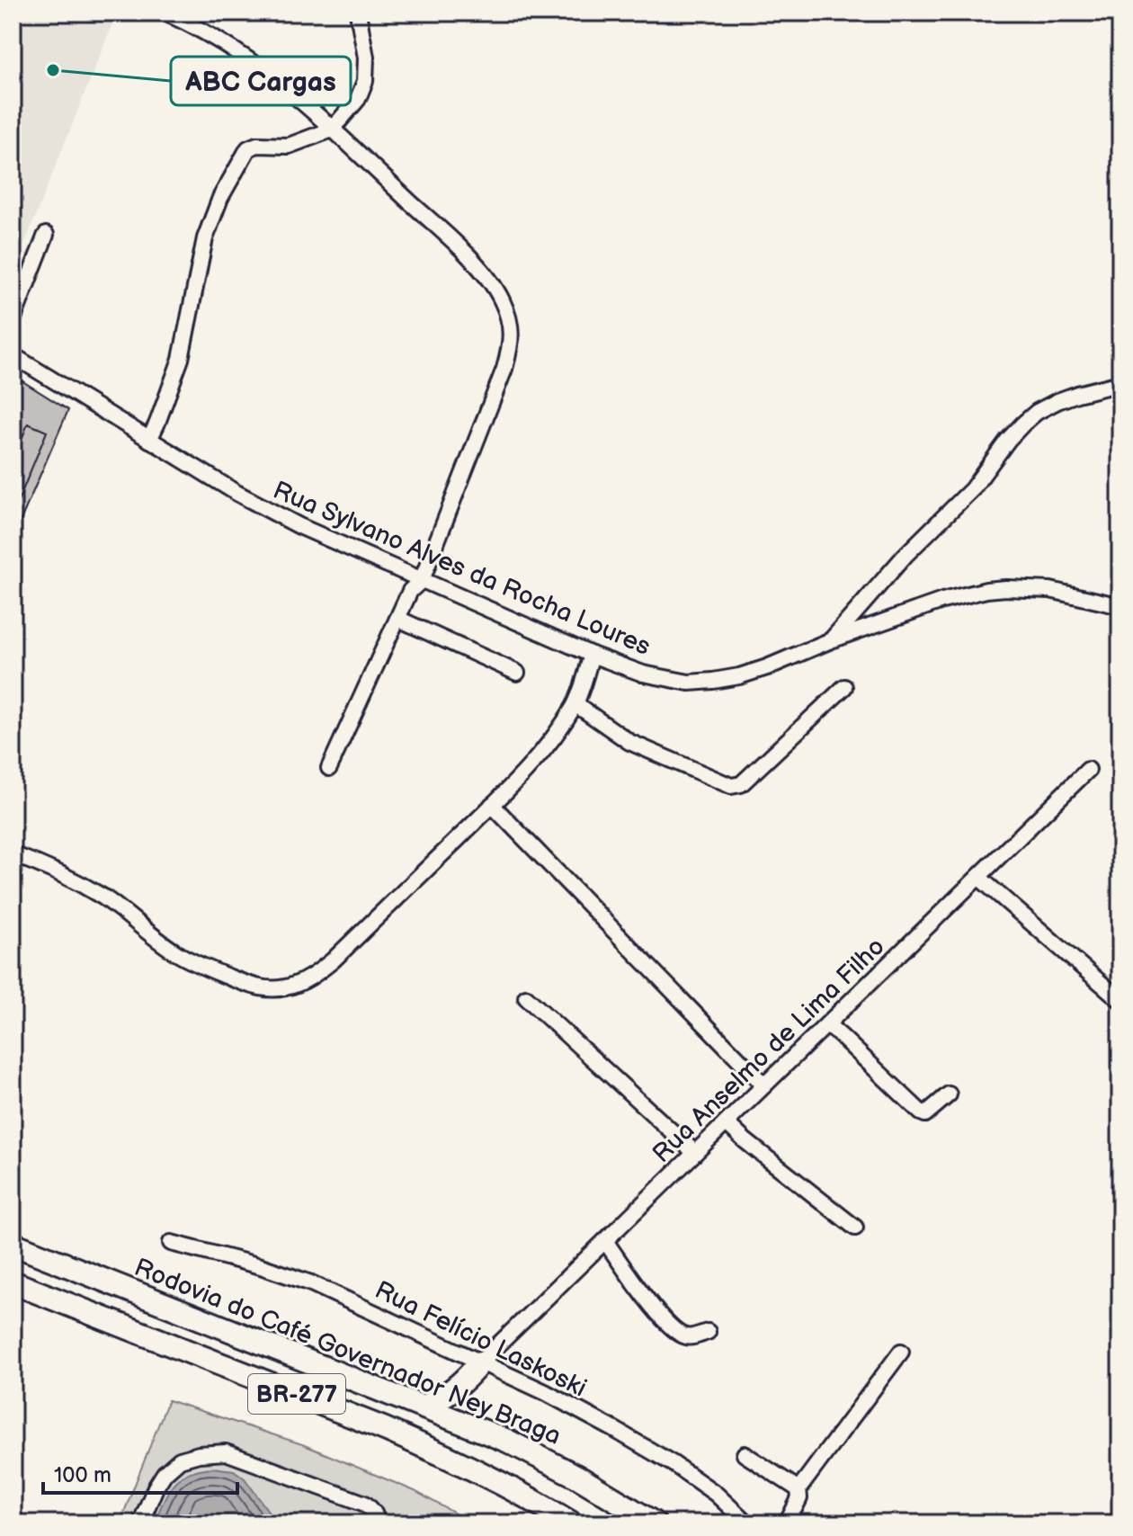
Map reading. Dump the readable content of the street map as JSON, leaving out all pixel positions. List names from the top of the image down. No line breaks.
{"streets":{"highway":["Rodovia do Café Governador Ney Braga","BR-277"],"street":["Rua Sylvano Alves da Rocha Loures","Rua Anselmo de Lima Filho","Rua Felício Laskoski"]},"crossings":[["Rua Anselmo de Lima Filho","Rua Felício Laskoski"]],"places":["ABC Cargas"],"scale_bar":"100 m"}
